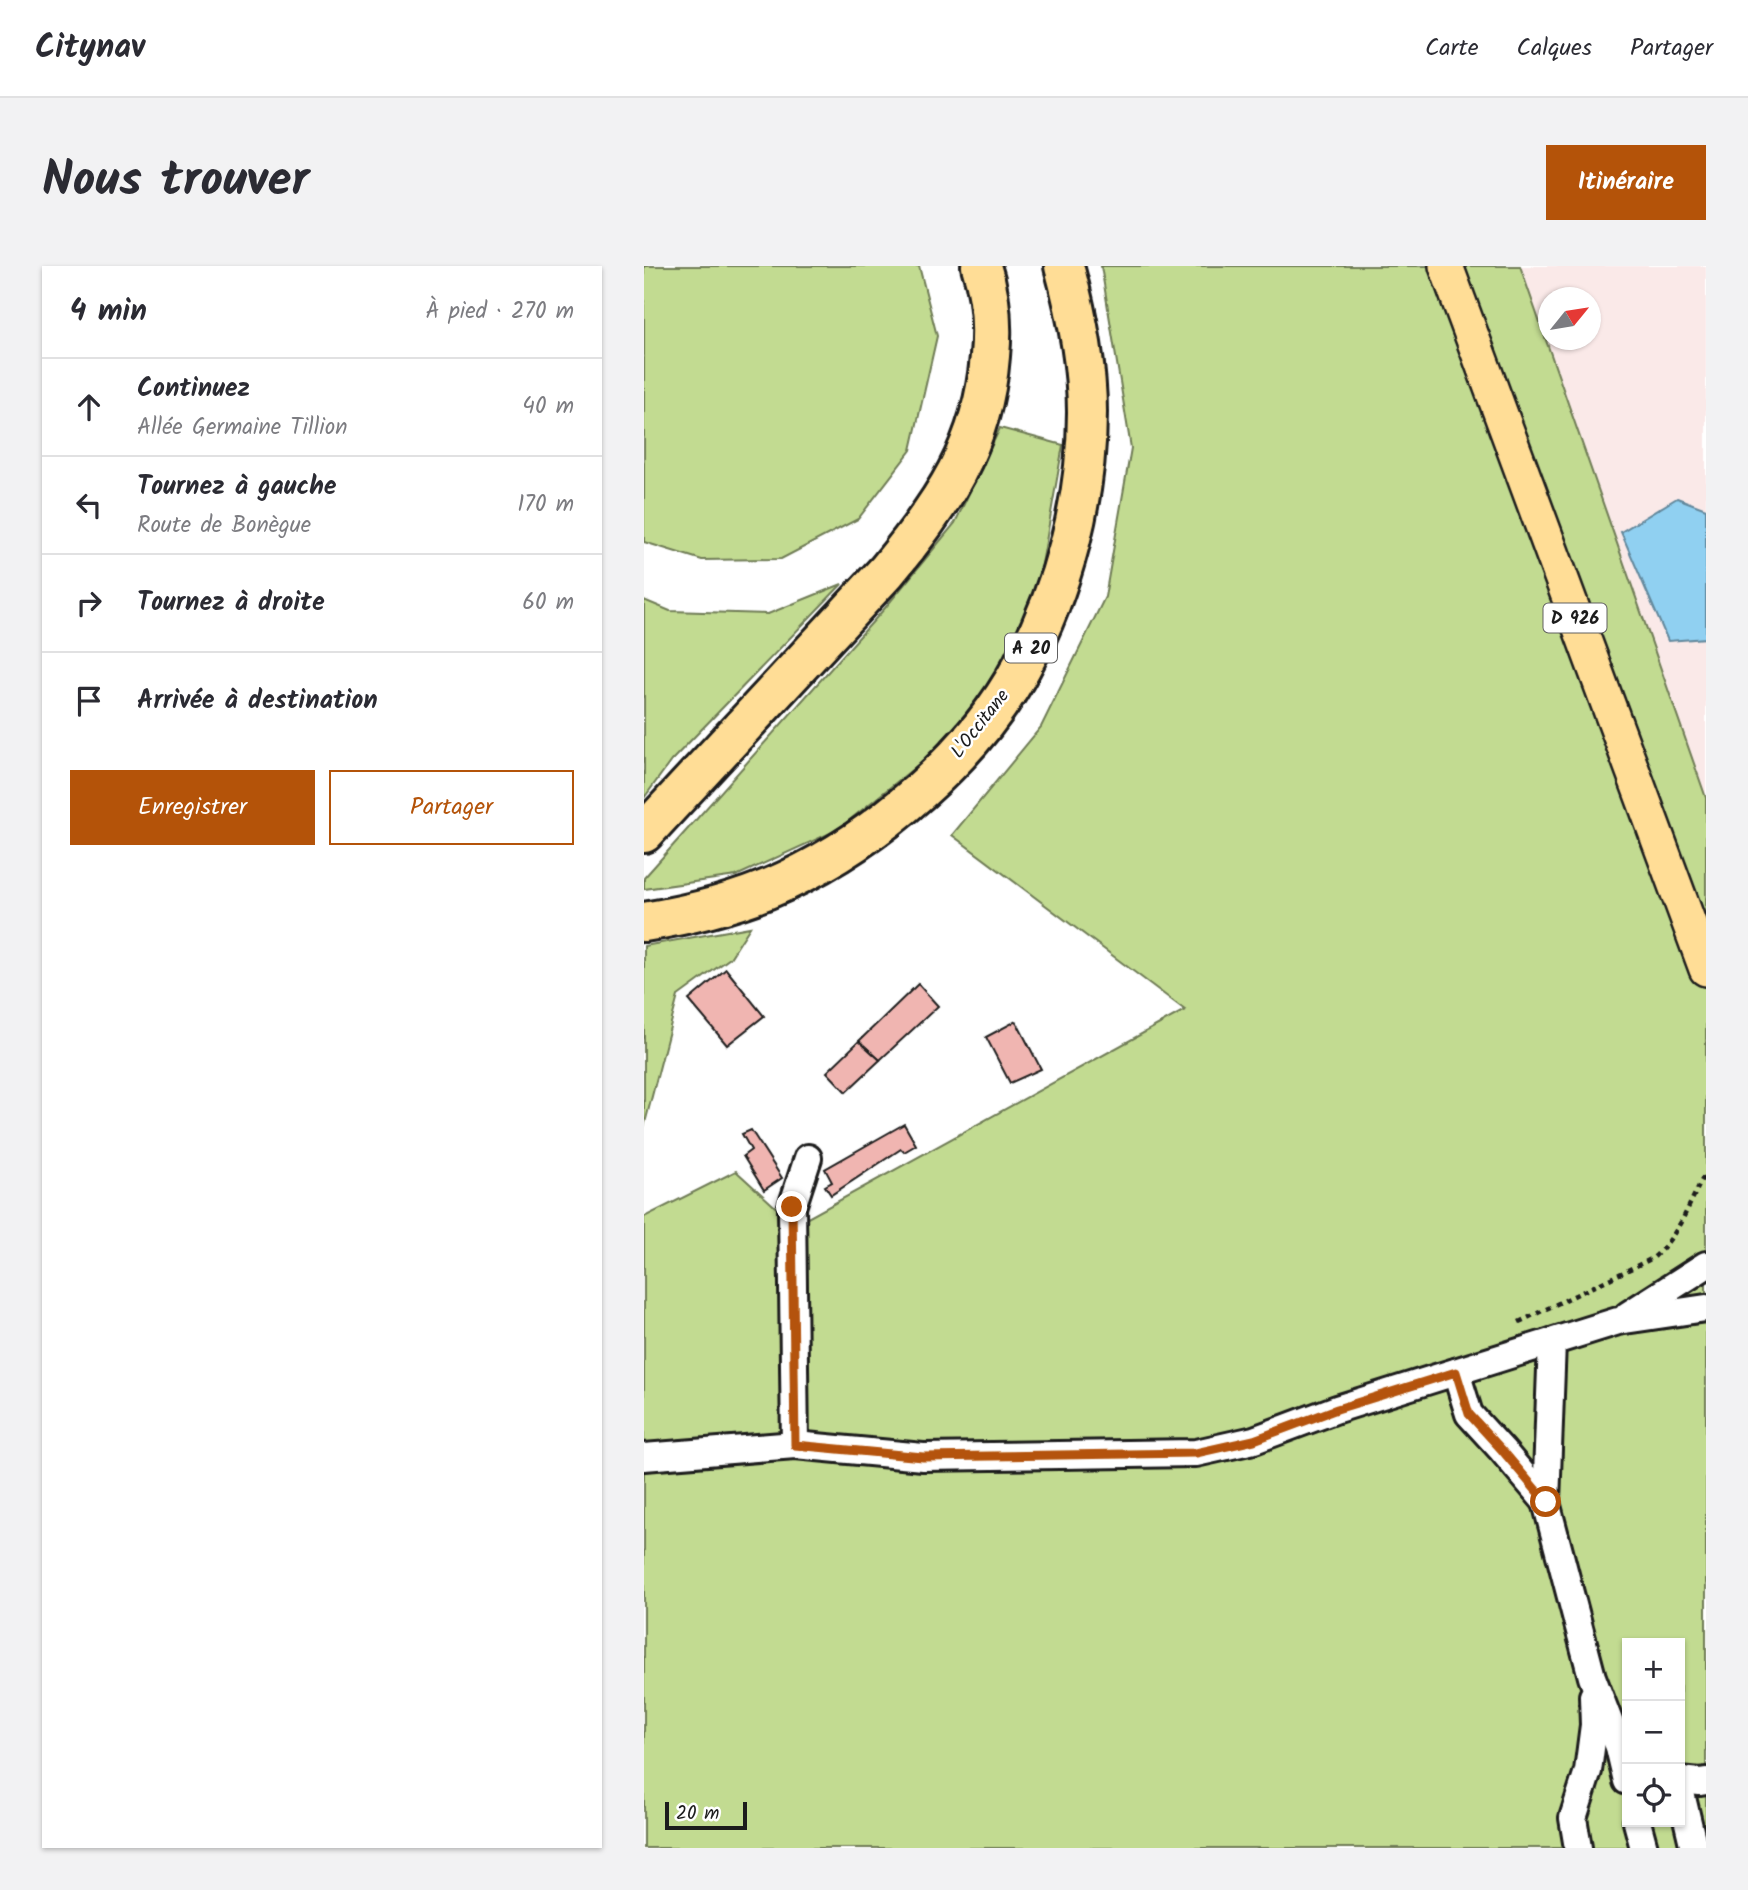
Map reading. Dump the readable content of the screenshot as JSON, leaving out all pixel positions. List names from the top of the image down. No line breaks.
{"streets":{"highway":["A 20","L'Occitane"],"main road":["D 926"]},"scale_bar":"20 m","north":"top right","page":{"header":"Citynav","nav":["Carte","Calques","Partager"],"title":"Nous trouver","buttons":["Itinéraire",["Enregistrer","Partager"]],"heading":["4 min","À pied · 270 m"],"list":[["Continuez","Allée Germaine Tillion","40 m"],["Tournez à gauche","Route de Bonègue","170 m"],["Tournez à droite","60 m"],"Arrivée à destination"],"map_buttons":["+","−"],"scale":"20 m"}}
